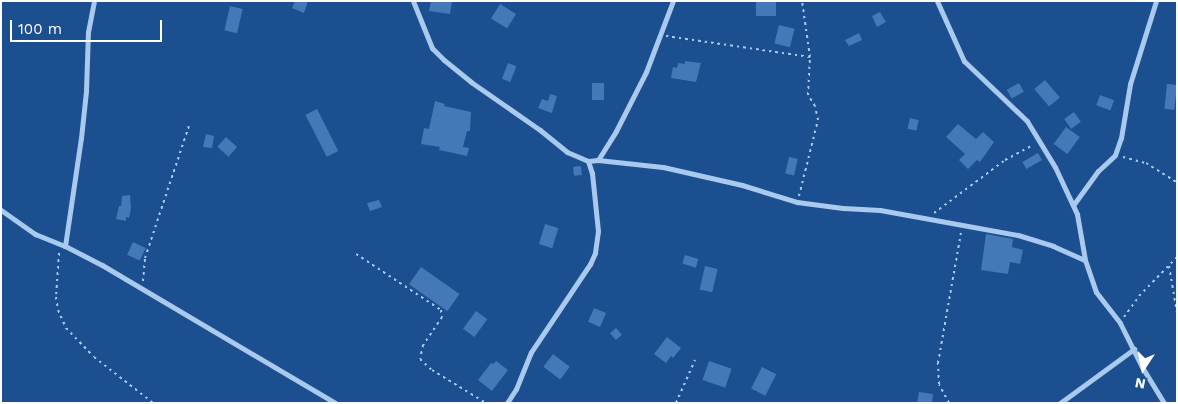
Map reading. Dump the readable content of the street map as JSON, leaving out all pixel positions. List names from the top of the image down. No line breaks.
{"scale_bar":"100 m","north":"bottom"}
